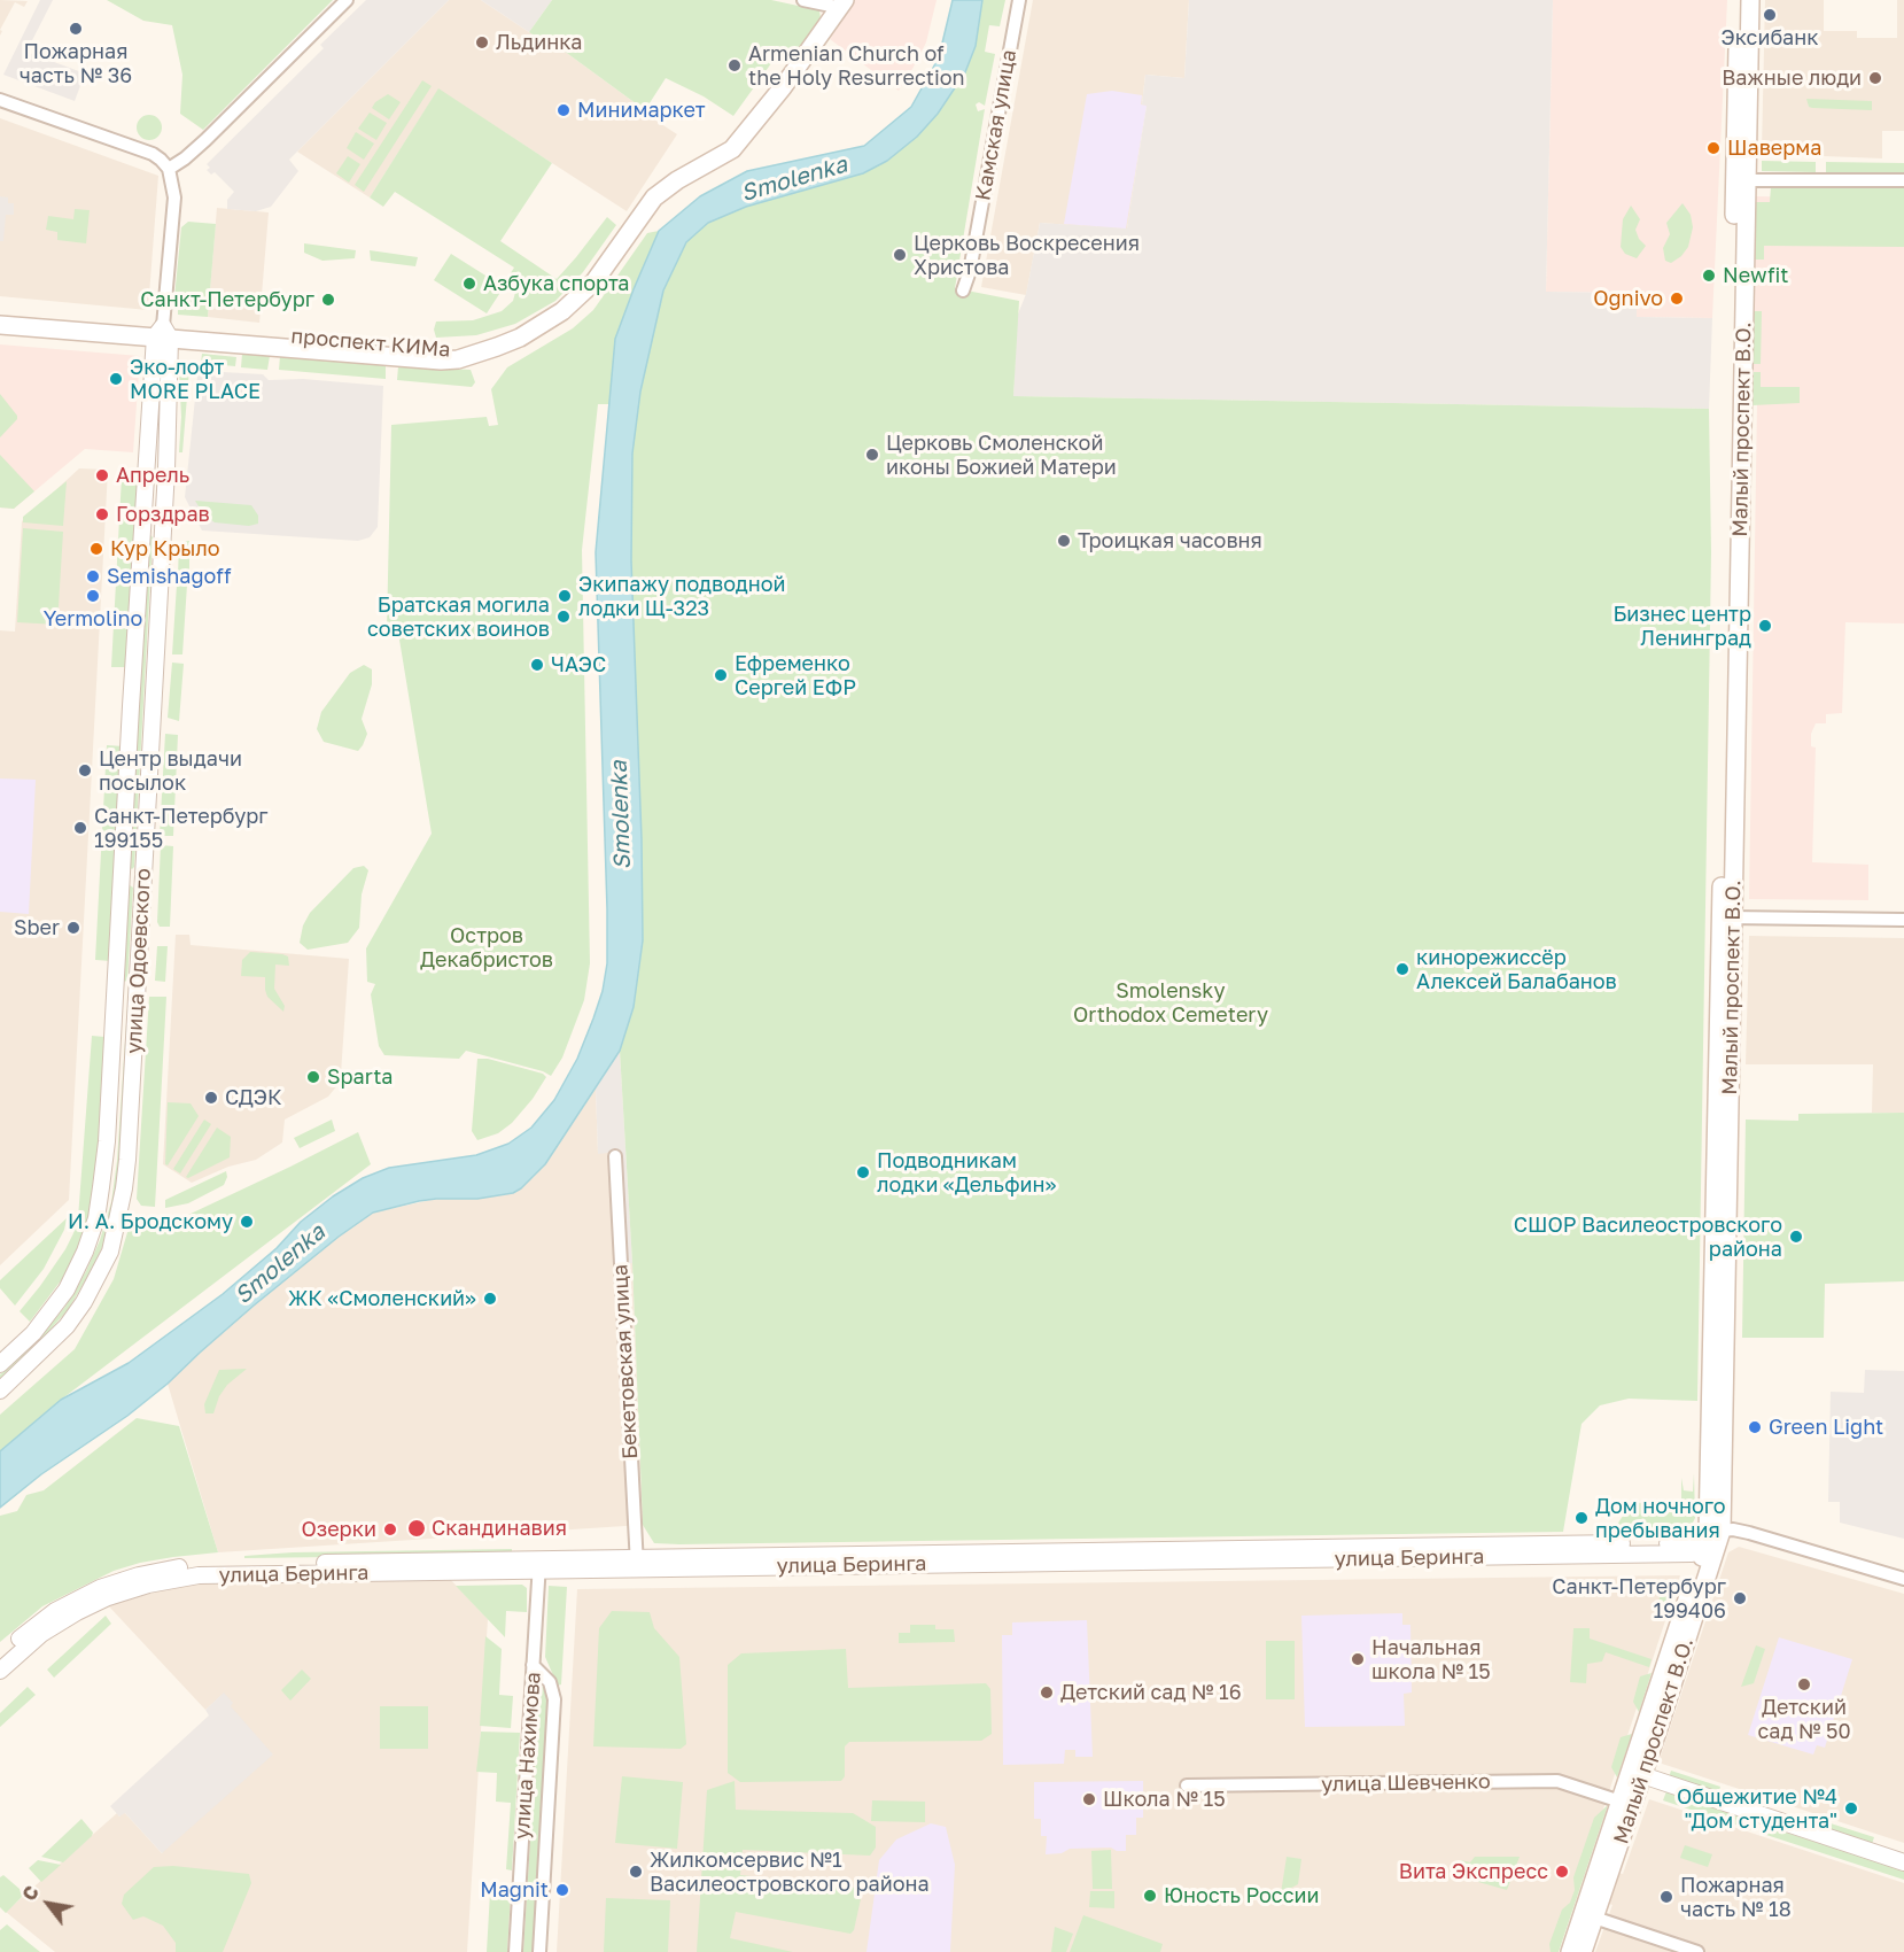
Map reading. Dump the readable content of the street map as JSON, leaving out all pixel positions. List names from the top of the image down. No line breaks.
{"streets":{"main road":["проспект КИМа","Малый проспект В.О."],"street":["Камская улица","улица Одоевского","Бекетовская улица","улица Беринга","улица Нахимова","улица Шевченко"]},"crossings":[["проспект КИМа","улица Одоевского"],["Малый проспект В.О.","улица Беринга"],["Малый проспект В.О.","улица Шевченко"],["Бекетовская улица","улица Беринга"],["улица Беринга","улица Нахимова"]],"water":["Smolenka"],"parks":["Остров Декабристов","Smolensky Orthodox Cemetery"],"places":["Эксибанк","Пожарная часть № 36","Льдинка","Armenian Church of the Holy Resurrection","Важные люди","Минимаркет","Шаверма","Церковь Воскресения Христова","Newfit","Азбука спорта","Ognivo","Санкт-Петербург","Эко-лофт MORE PLACE","Церковь Смоленской иконы Божией Матери","Апрель","Горздрав","Троицкая часовня","Кур Крыло","Semishagoff","Yermolino","Экипажу подводной лодки Щ-323","Братская могила советских воинов","Бизнес центр Ленинград","ЧАЭС","Ефременко Сергей ЕФР","Центр выдачи посылок","Санкт-Петербург 199155","Sber","кинорежиссёр Алексей Балабанов","Sparta","СДЭК","Подводникам лодки «Дельфин»","И. А. Бродскому","СШОР Василеостровского района","ЖК «Смоленский»","Green Light","Дом ночного пребывания","Скандинавия","Озерки","Санкт-Петербург 199406","Начальная школа № 15","Детский сад № 50","Детский сад № 16","Школа № 15","Общежитие №4 \"Дом студента\"","Жилкомсервис №1 Василеостровского района","Вита Экспресс","Magnit","Юность России","Пожарная часть № 18"],"north":"top left"}
